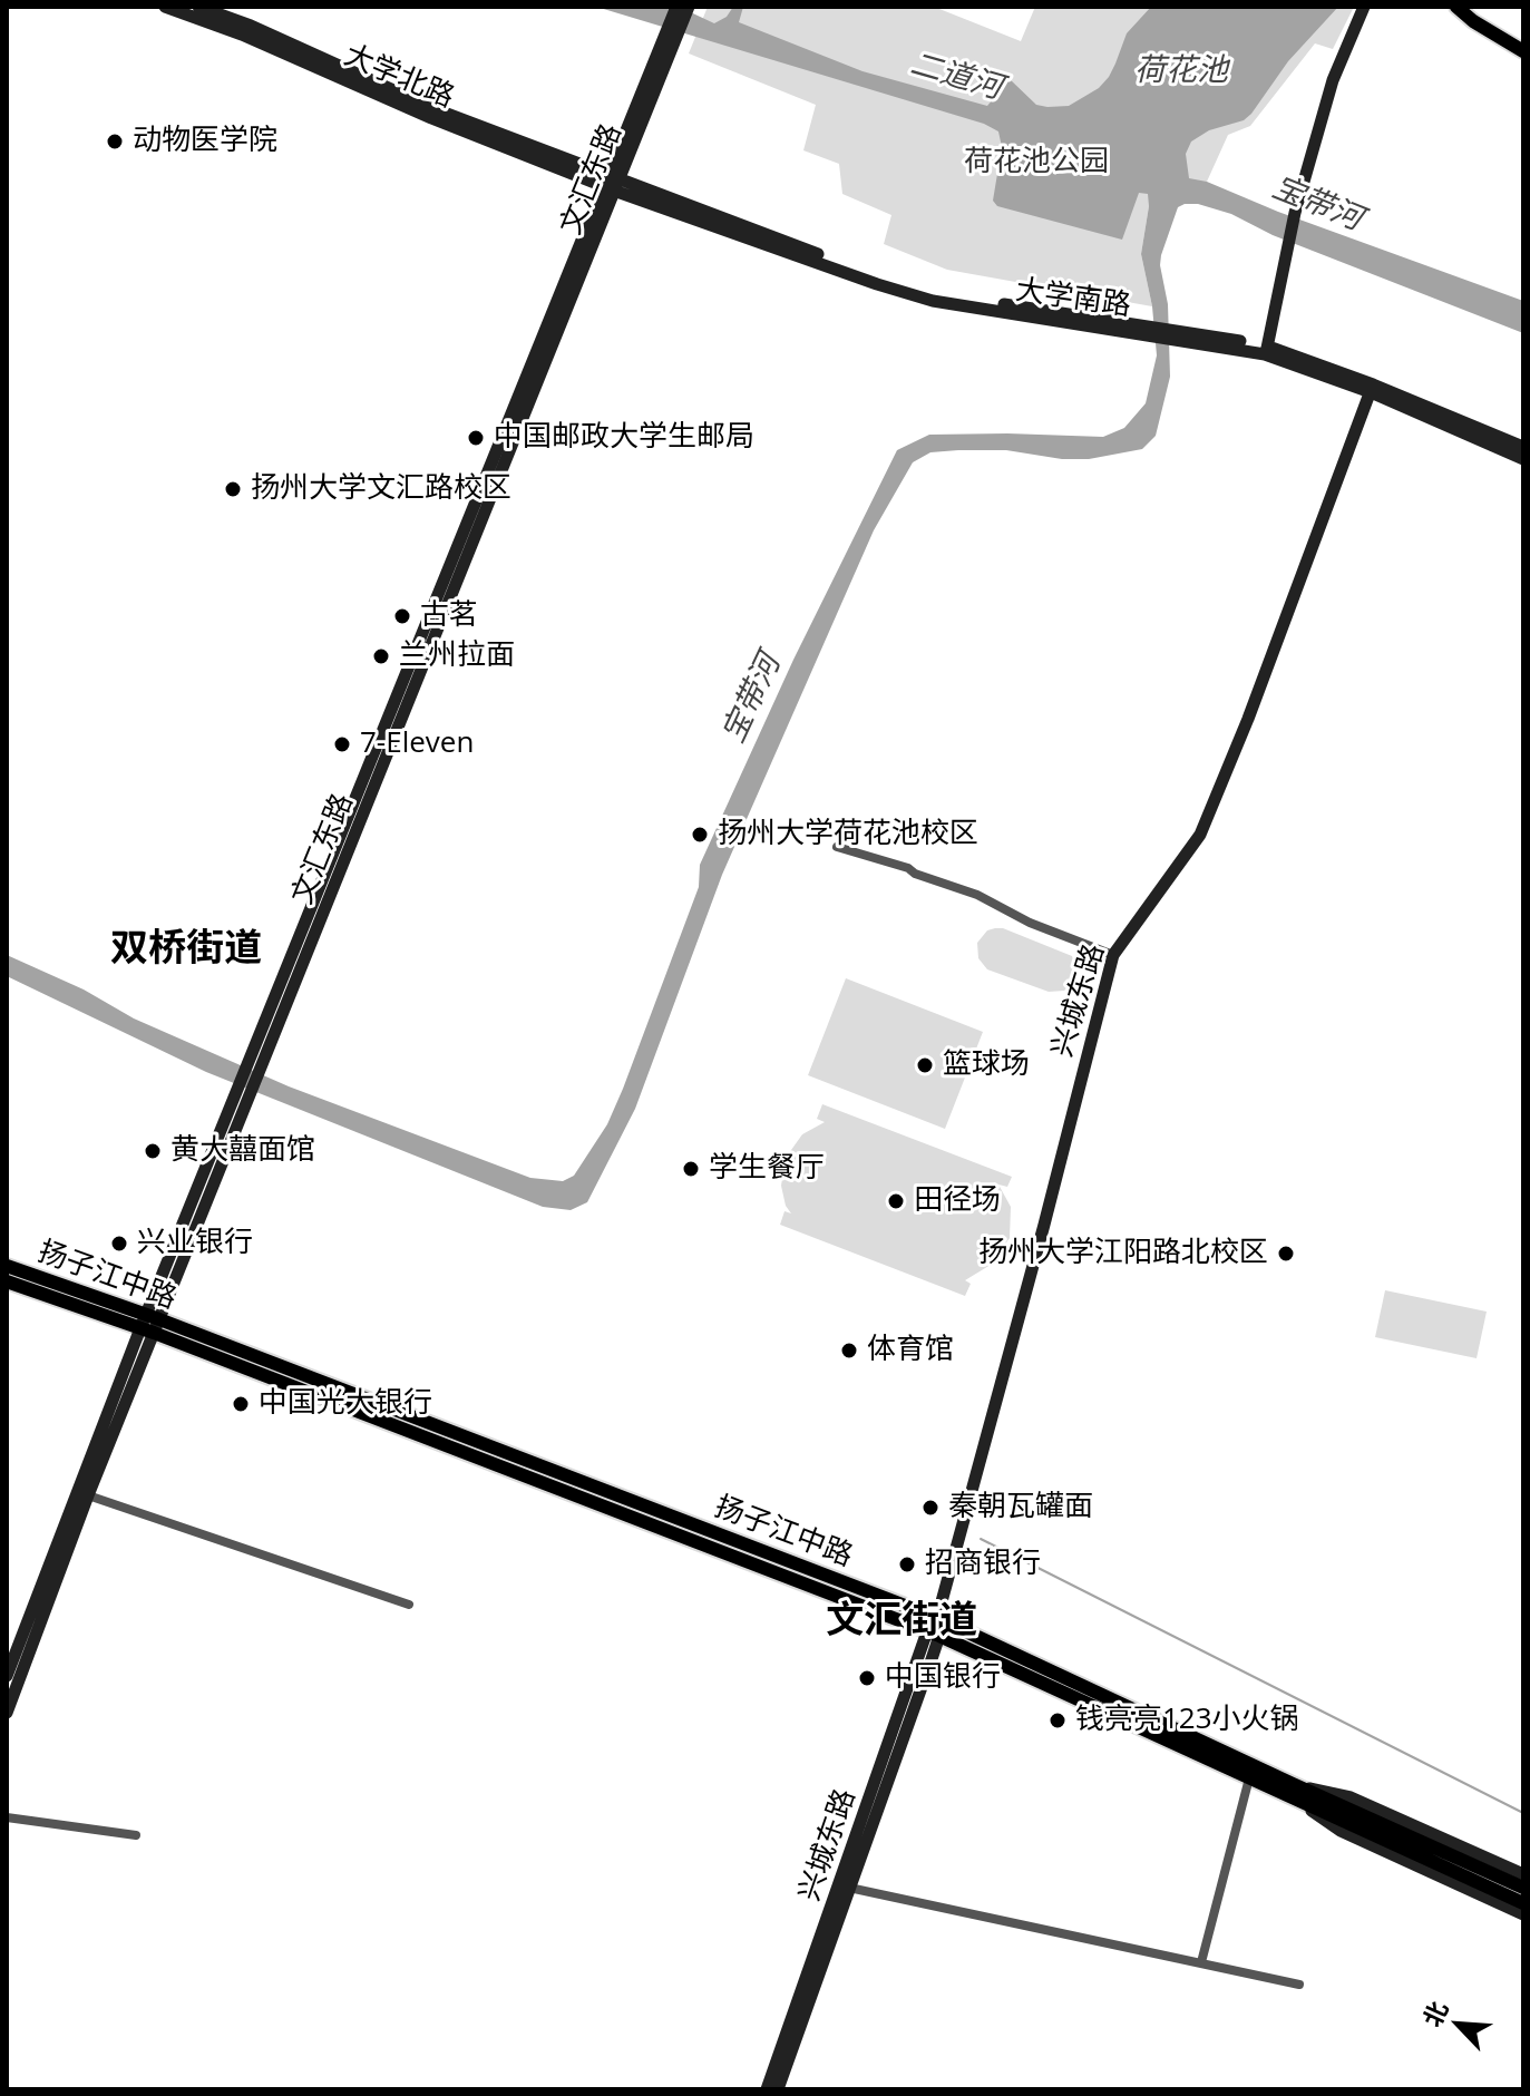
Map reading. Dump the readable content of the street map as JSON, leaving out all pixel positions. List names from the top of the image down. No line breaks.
{"streets":{"main road":["扬子江中路"],"street":["大学北路","文汇东路","大学南路","兴城东路"]},"crossings":[["大学北路","文汇东路"],["大学北路","大学南路"],["文汇东路","大学南路"],["文汇东路","扬子江中路"],["大学南路","兴城东路"],["兴城东路","扬子江中路"]],"districts":["双桥街道","文汇街道"],"water":["荷花池","二道河","宝带河"],"parks":["荷花池公园"],"places":["动物医学院","中国邮政大学生邮局","扬州大学文汇路校区","古茗","兰州拉面","7-Eleven","扬州大学荷花池校区","篮球场","黄大囍面馆","学生餐厅","田径场","兴业银行","扬州大学江阳路北校区","体育馆","中国光大银行","秦朝瓦罐面","招商银行","中国银行","钱亮亮123小火锅"],"north":"top left"}
